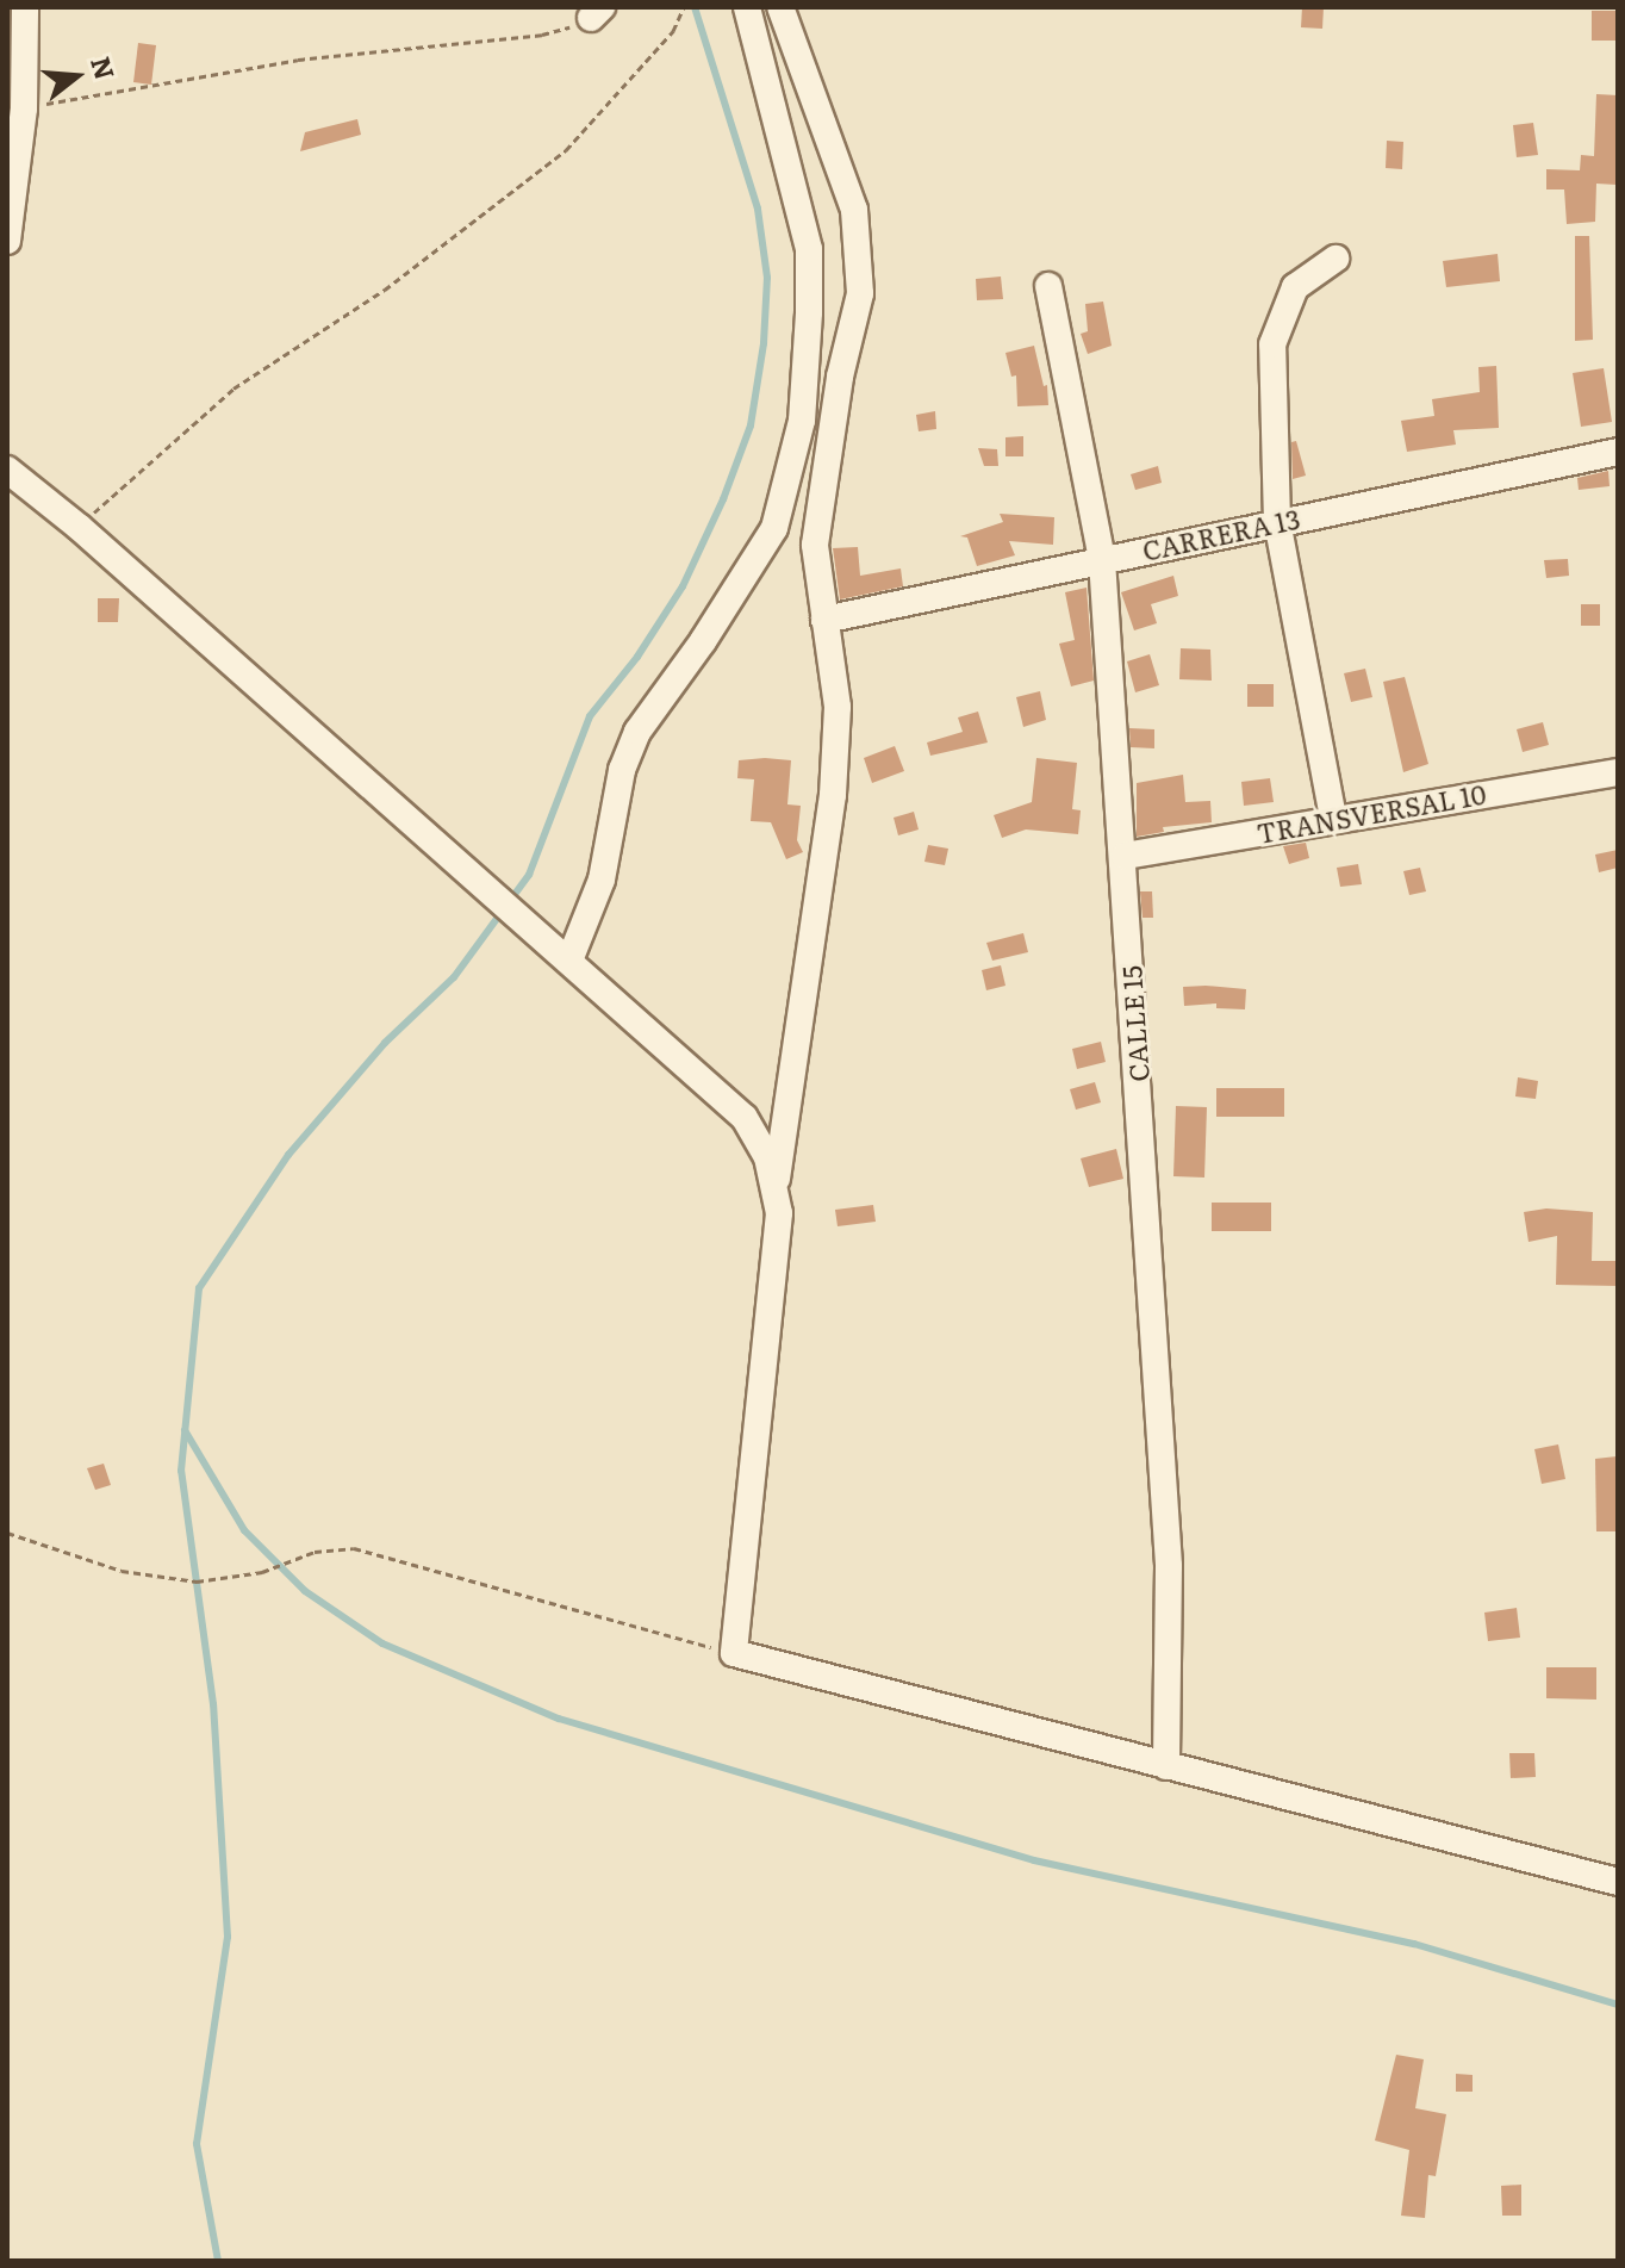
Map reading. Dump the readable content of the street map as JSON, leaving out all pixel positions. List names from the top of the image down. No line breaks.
{"streets":{"street":["CARRERA 13","TRANSVERSAL 10","CALLE 15"]},"crossings":[["CARRERA 13","CALLE 15"],["TRANSVERSAL 10","CALLE 15"]],"north":"right"}
